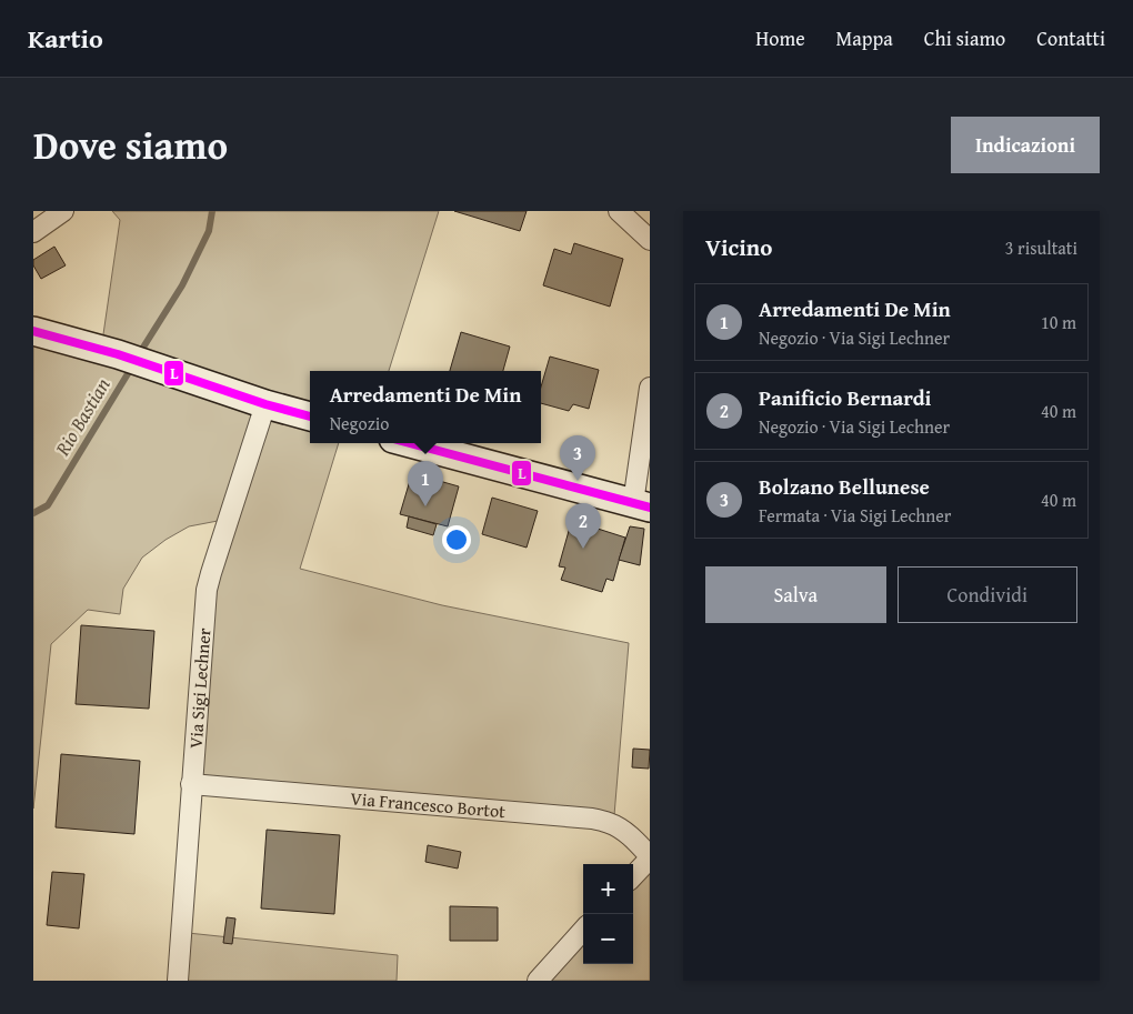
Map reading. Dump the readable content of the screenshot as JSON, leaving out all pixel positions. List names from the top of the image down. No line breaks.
{"streets":{"street":["Via Sigi Lechner","Via Francesco Bortot"]},"crossings":[["Via Sigi Lechner","Via Francesco Bortot"]],"water":["Rio Bastian"],"lines":["transit line L"],"page":{"header":"Kartio","nav":["Home","Mappa","Chi siamo","Contatti"],"title":"Dove siamo","buttons":["Indicazioni",["Salva","Condividi"]],"heading":["Vicino","3 risultati"],"list":[{"mark":"1","name":"Arredamenti De Min","note":"Negozio · Via Sigi Lechner","value":"10 m"},{"mark":"2","name":"Panificio Bernardi","note":"Negozio · Via Sigi Lechner","value":"40 m"},{"mark":"3","name":"Bolzano Bellunese","note":"Fermata · Via Sigi Lechner","value":"40 m"}],"popup":["Arredamenti De Min","Negozio"],"pins":["3","1","2"],"map_buttons":["+","−"]}}
